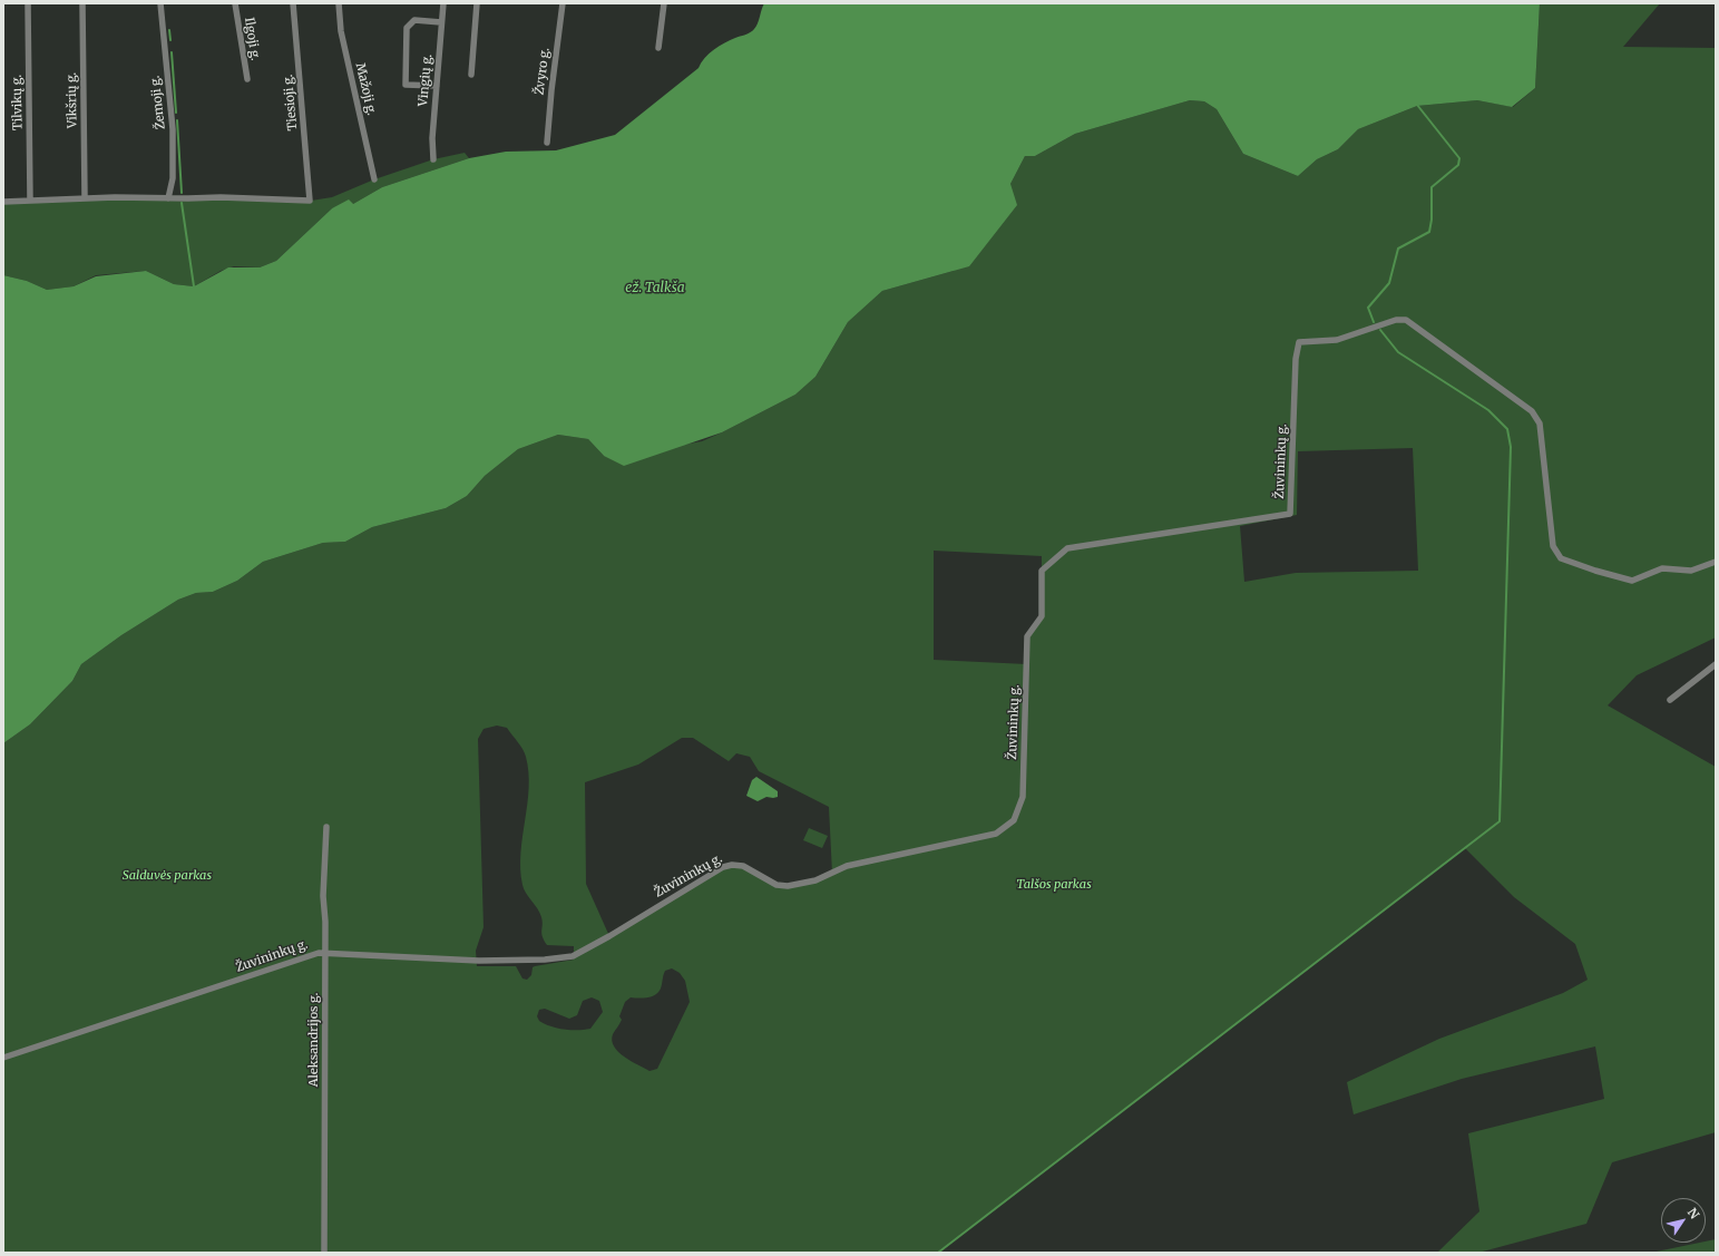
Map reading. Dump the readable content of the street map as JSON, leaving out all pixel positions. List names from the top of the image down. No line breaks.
{"streets":{"street":["Ilgoji g.","Žvyro g.","Vingių g.","Mažoji g.","Vikšrių g.","Tilvikų g.","Žemoji g.","Tiesioji g.","Žuvininkų g.","Aleksandrijos g."]},"crossings":[["Žemoji g.","Tiesioji g."],["Žuvininkų g.","Aleksandrijos g."]],"water":["ež. Talkša"],"parks":["Salduvės parkas","Talšos parkas"],"north":"top right"}
